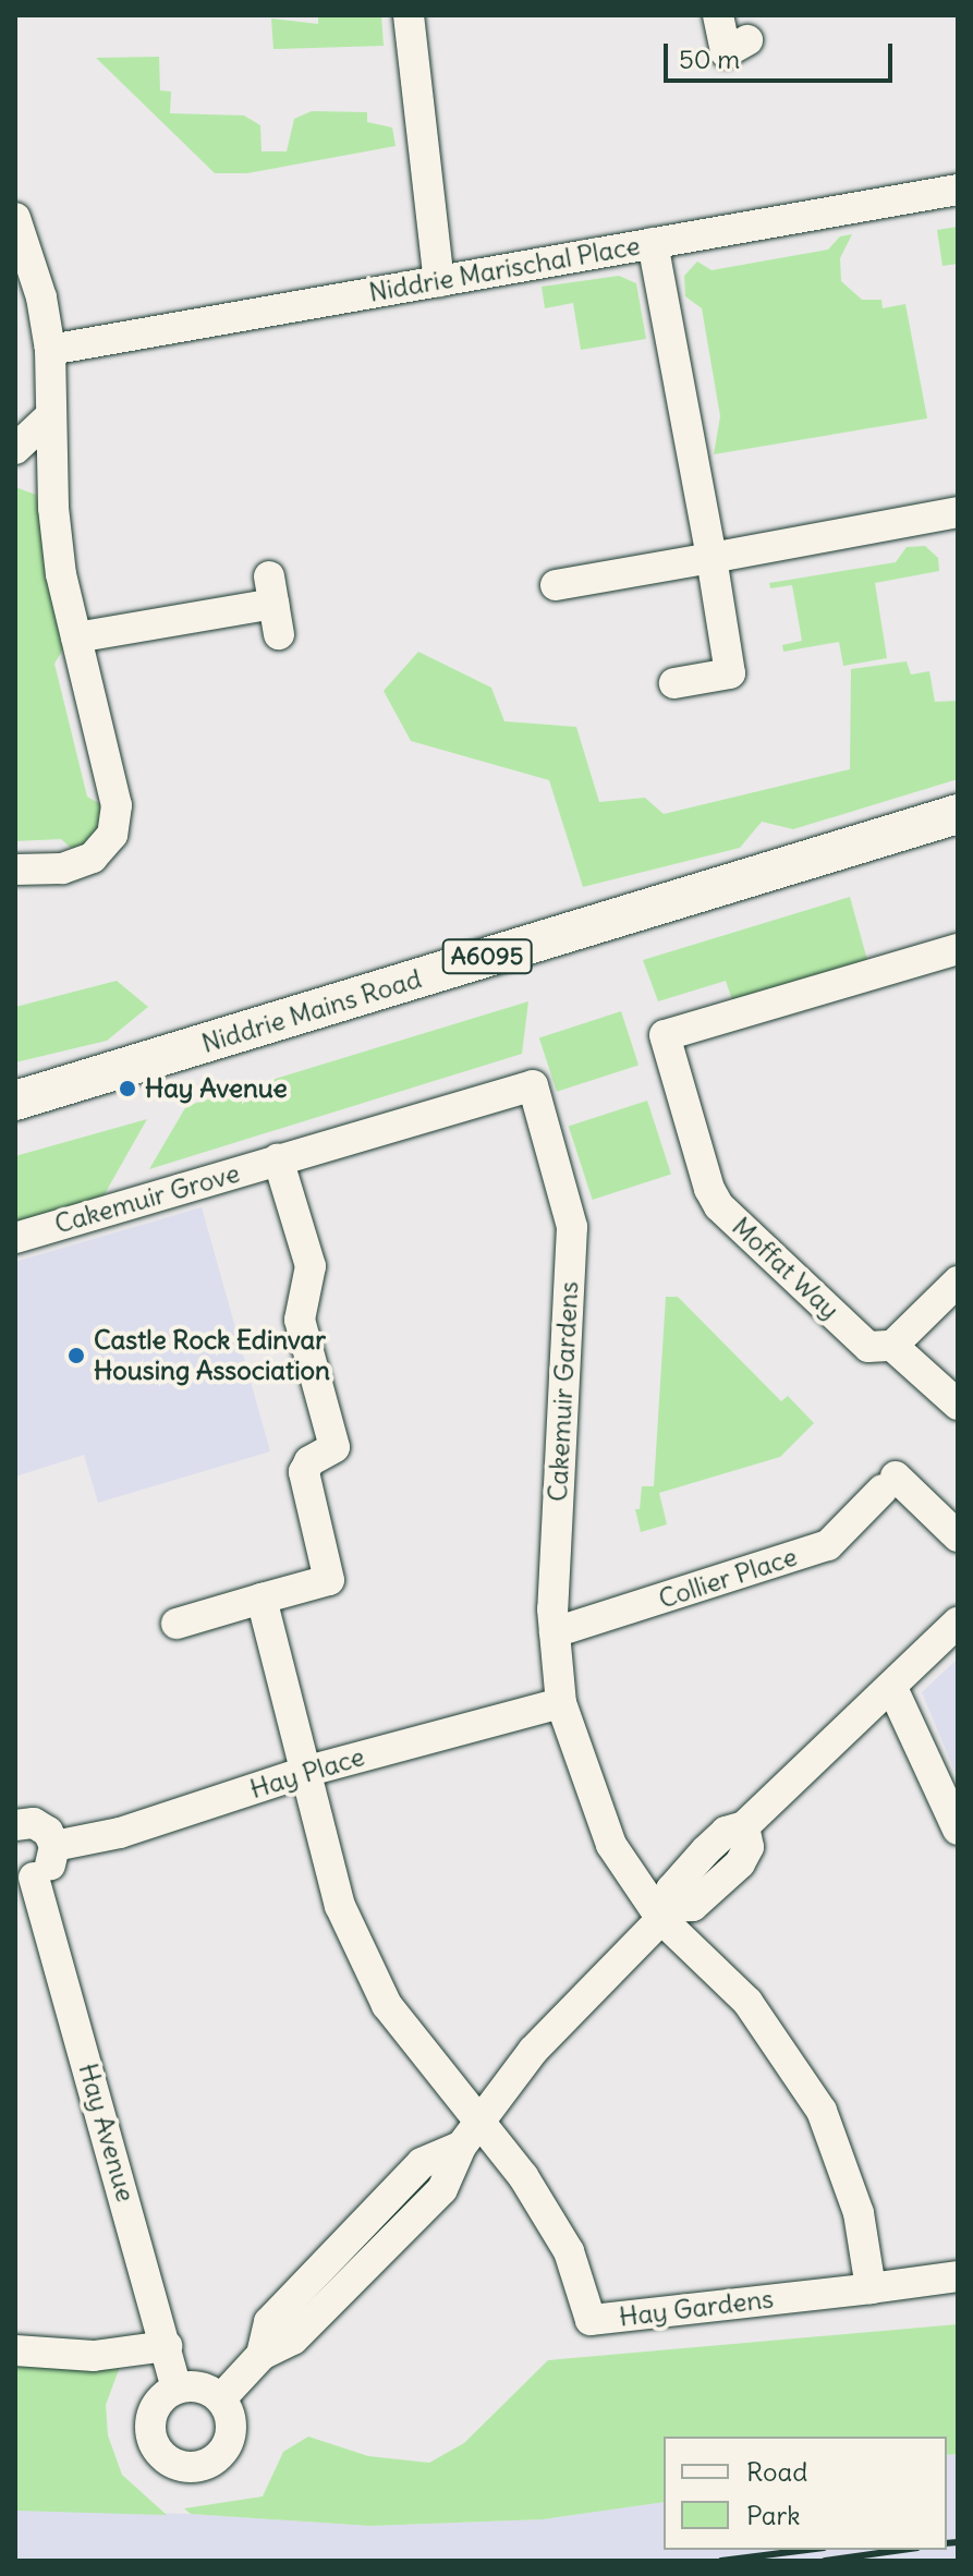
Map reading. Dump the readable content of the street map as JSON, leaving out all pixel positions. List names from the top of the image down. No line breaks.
{"streets":{"main road":["A6095","Niddrie Mains Road"],"street":["Niddrie Marischal Place","Cakemuir Grove","Moffat Way","Cakemuir Gardens","Collier Place","Hay Place","Hay Avenue","Hay Gardens"]},"crossings":[["Cakemuir Grove","Cakemuir Gardens"],["Cakemuir Gardens","Collier Place"],["Cakemuir Gardens","Hay Place"],["Hay Place","Hay Avenue"],["Hay Place","Hay Gardens"]],"places":["Hay Avenue","Castle Rock Edinvar Housing Association"],"legend":["Road","Park"],"scale_bar":"50 m"}
